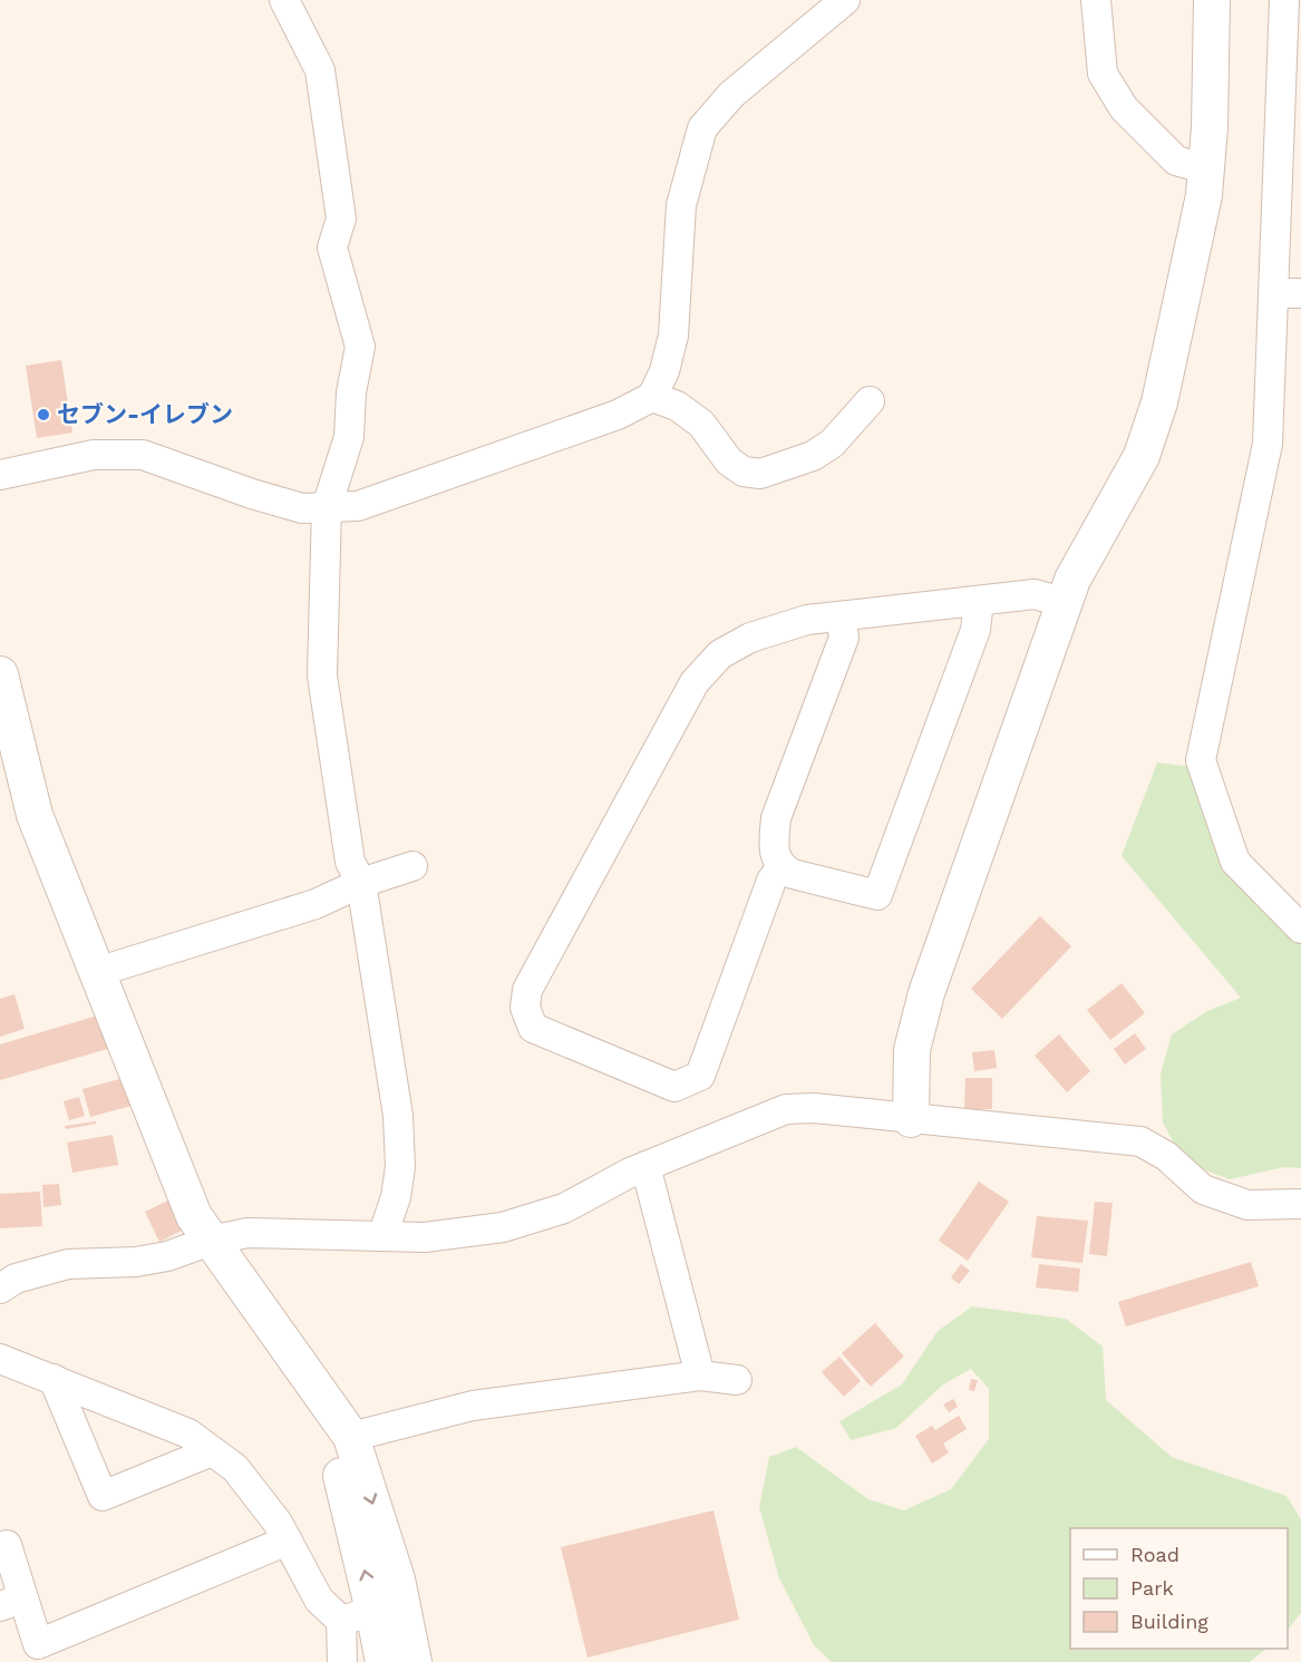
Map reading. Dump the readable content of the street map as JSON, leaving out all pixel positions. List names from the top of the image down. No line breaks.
{"places":["セブン-イレブン"],"legend":["Road","Park","Building"]}
